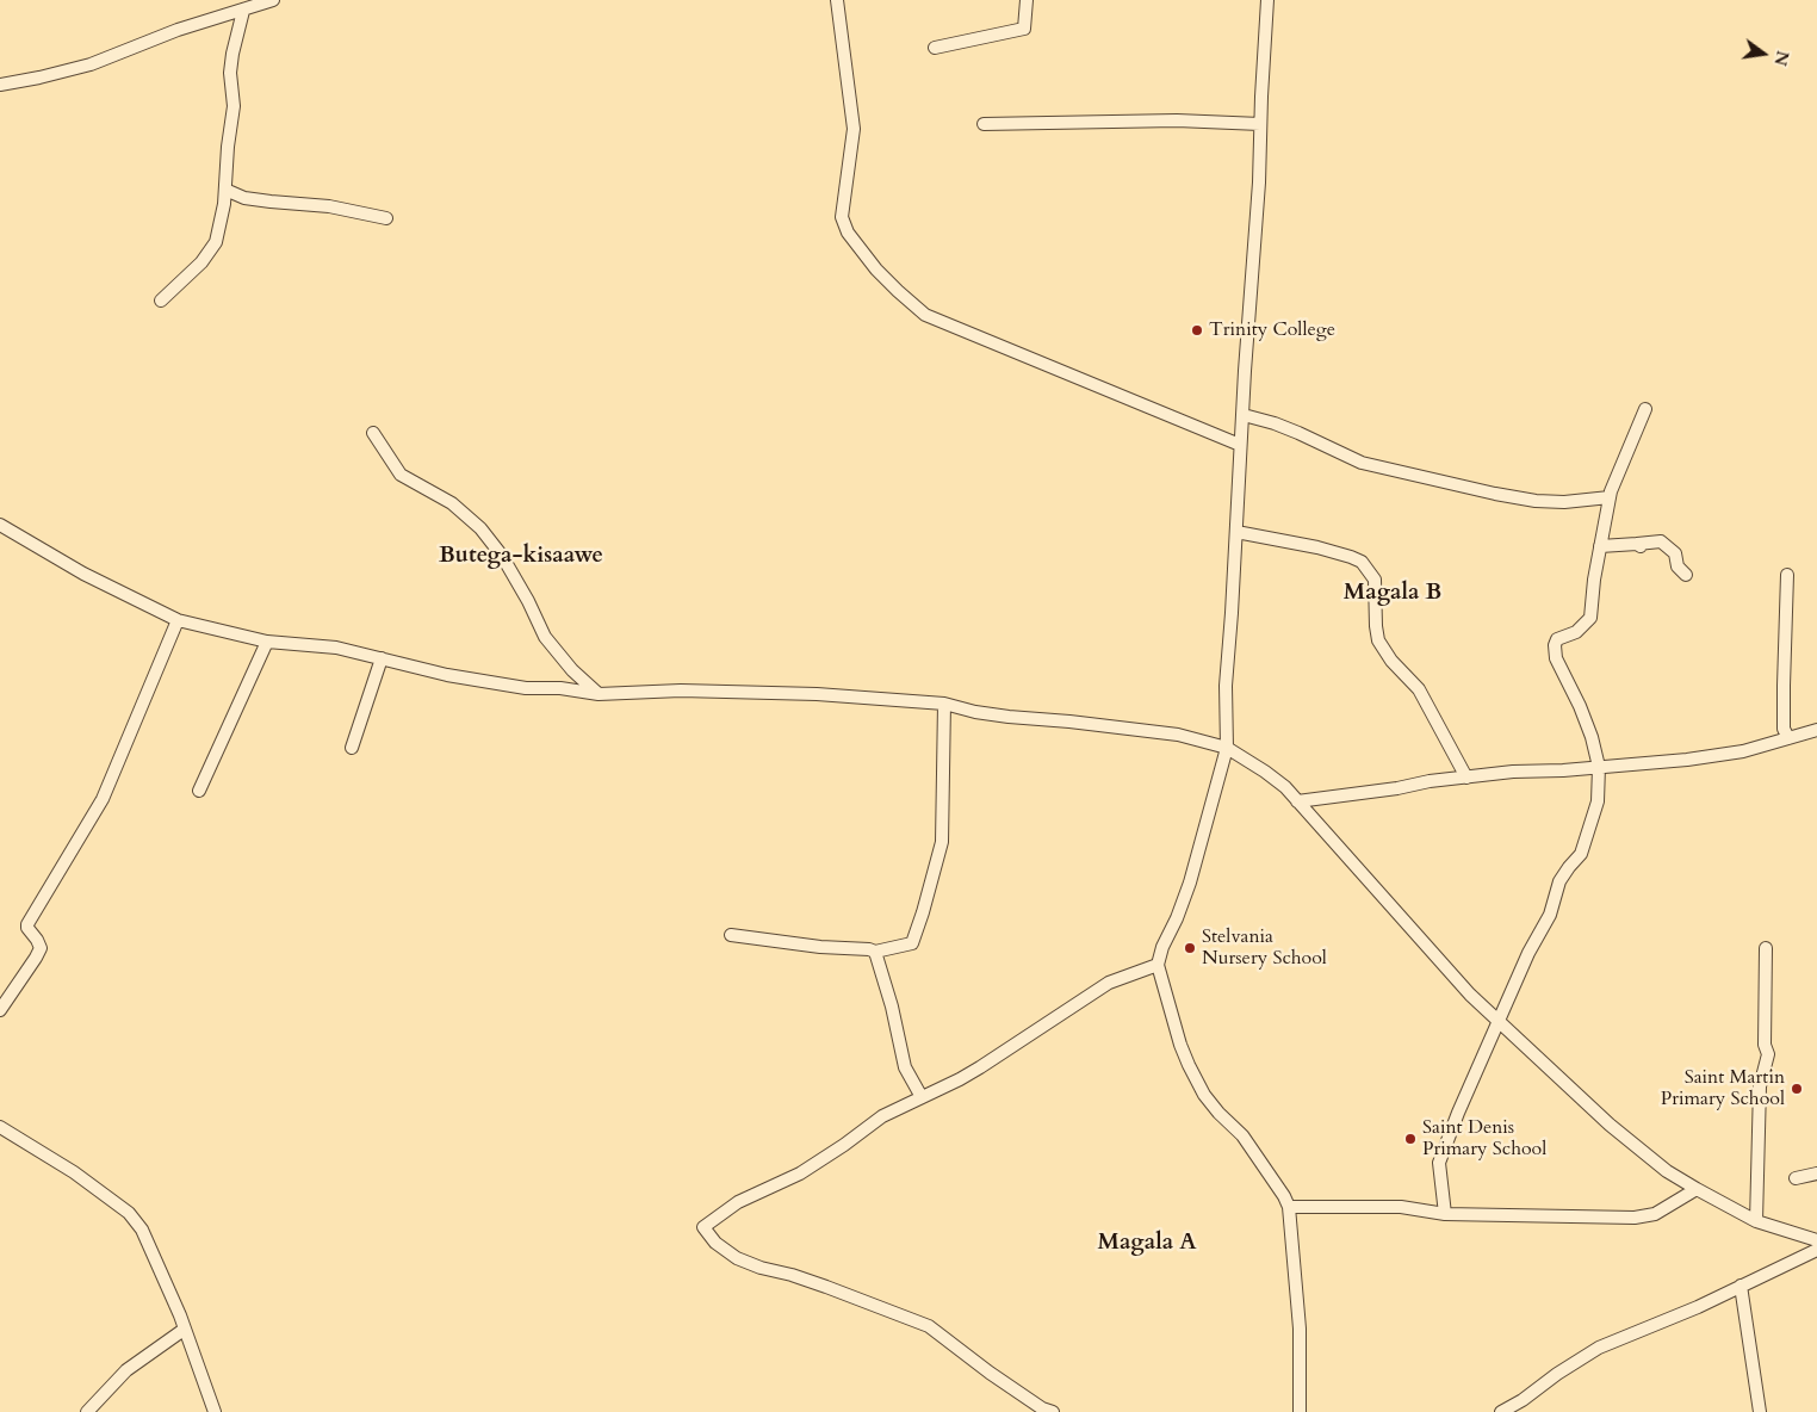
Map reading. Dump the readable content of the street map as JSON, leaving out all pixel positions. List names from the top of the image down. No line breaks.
{"districts":["Butega-kisaawe","Magala B","Magala A"],"places":["Trinity College","Stelvania Nursery School","Saint Martin Primary School","Saint Denis Primary School"],"north":"right"}
